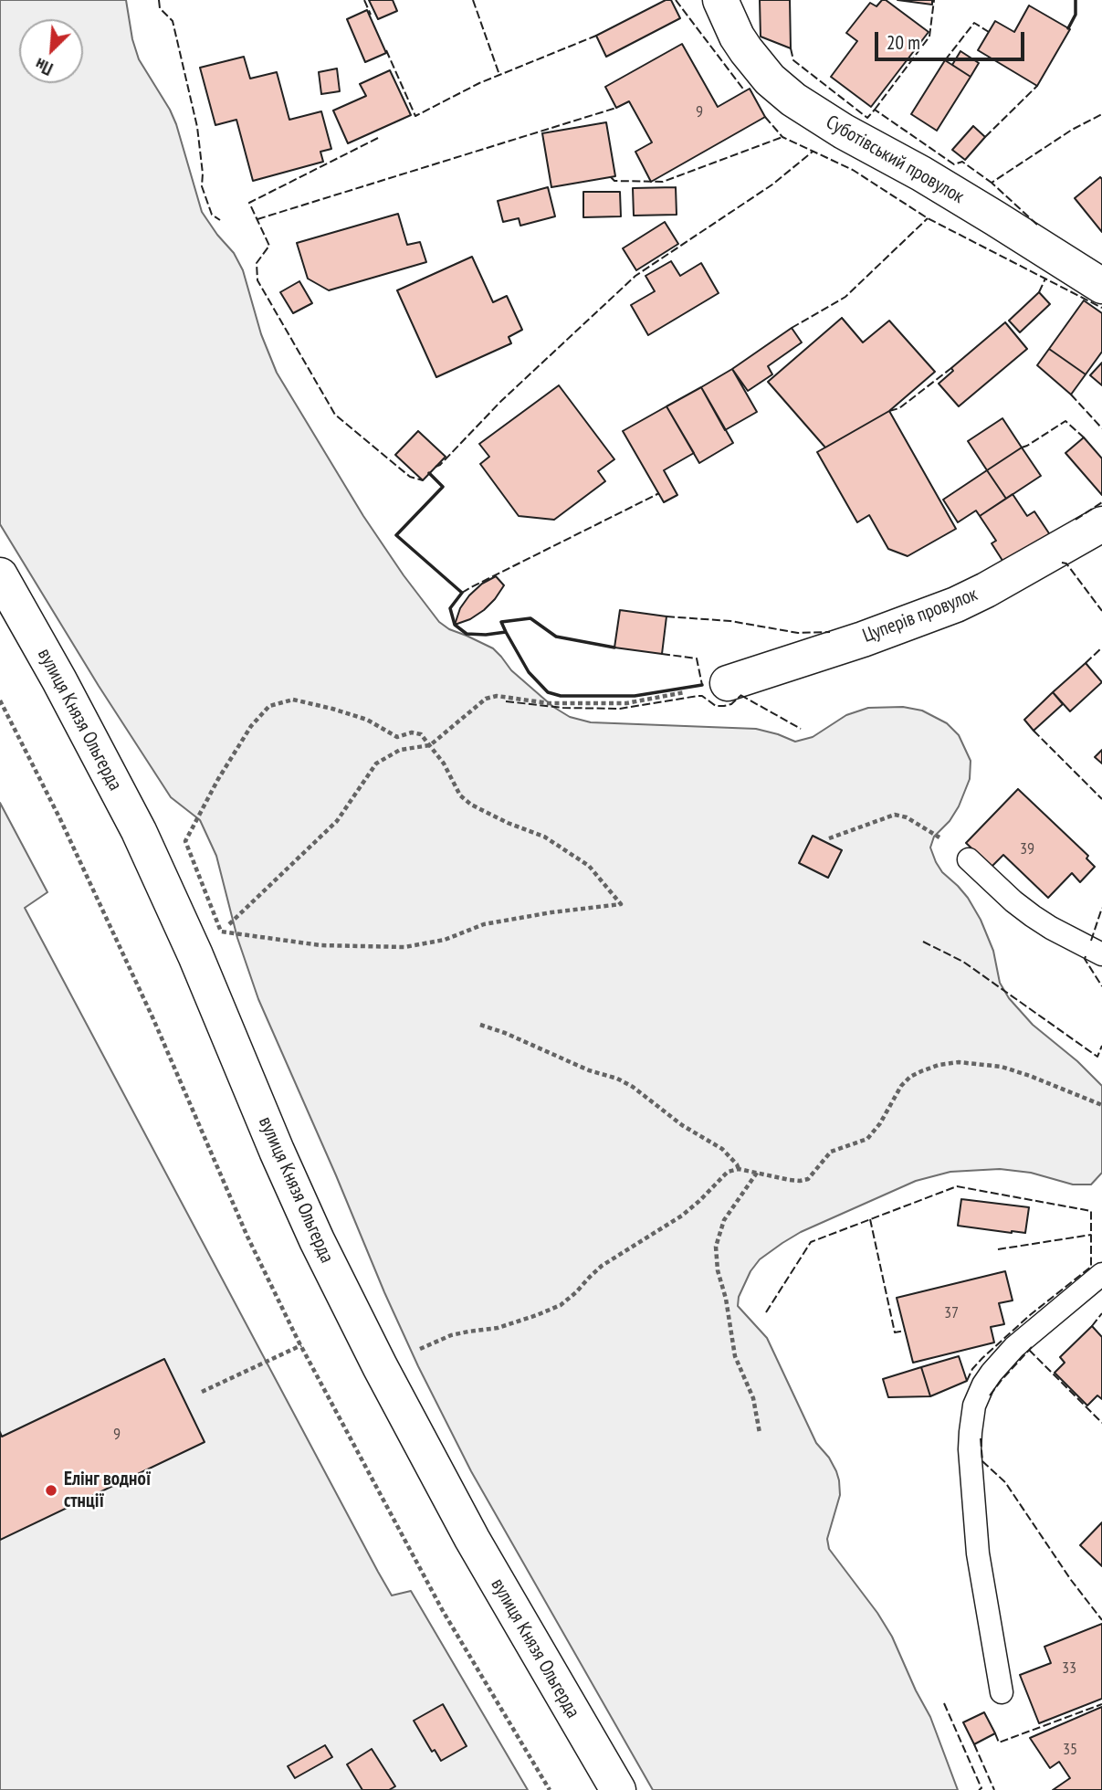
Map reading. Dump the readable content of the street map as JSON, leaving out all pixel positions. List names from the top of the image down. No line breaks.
{"streets":{"street":["Суботівський провулок","Цуперів провулок","вулиця Князя Ольгерда"]},"places":["Елінг водної стнції"],"house_numbers":["9","39","37","9","33","35"],"scale_bar":"20 m","north":"bottom left"}
